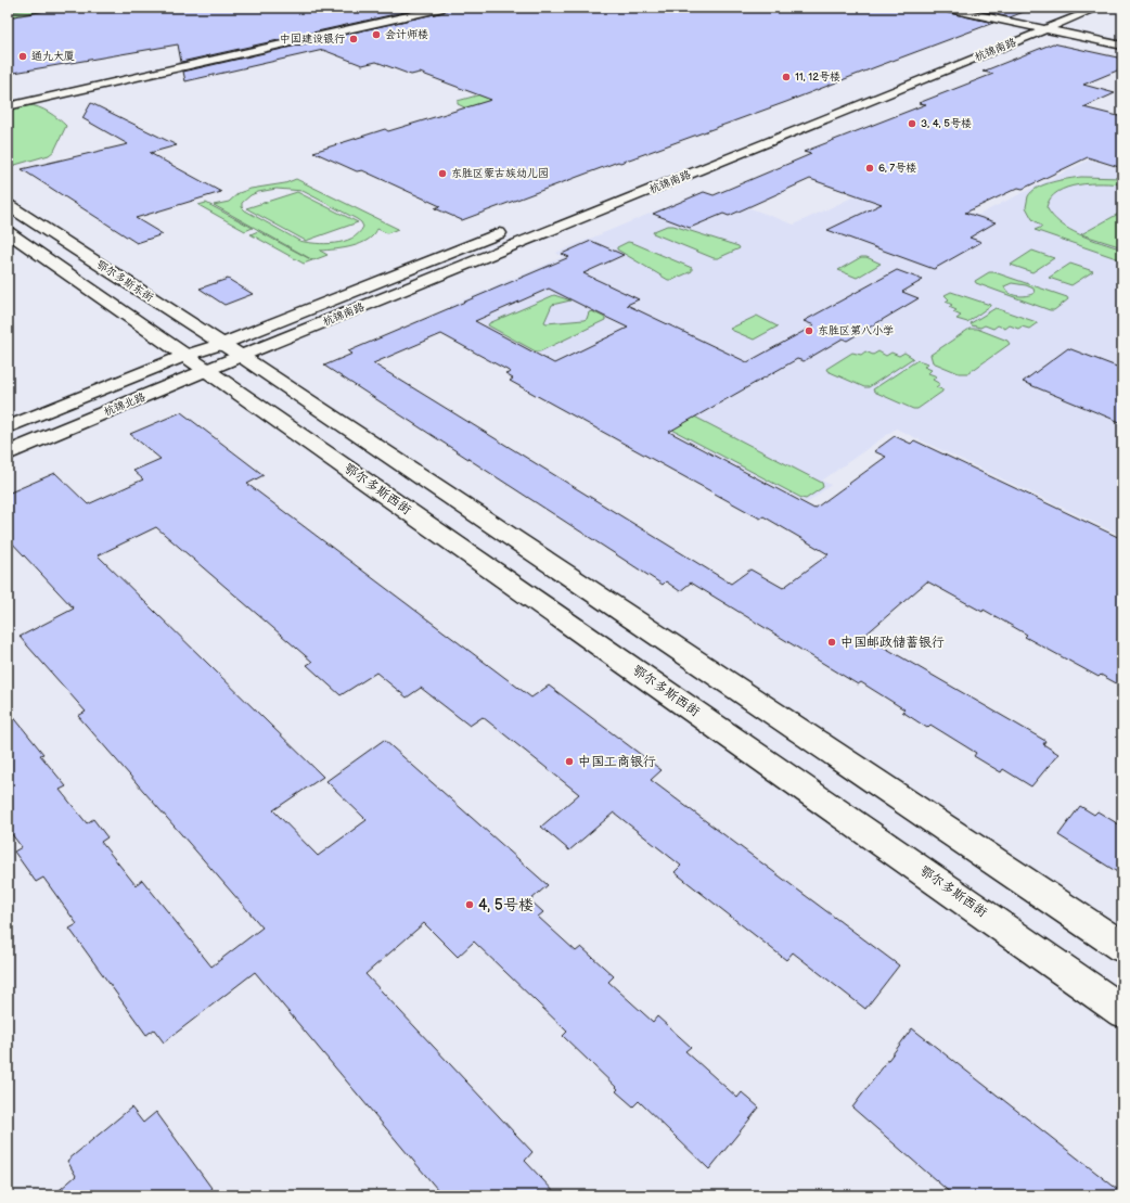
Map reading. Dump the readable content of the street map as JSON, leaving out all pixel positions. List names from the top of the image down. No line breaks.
{"streets":{"main road":["杭锦南路","鄂尔多斯东街","杭锦北路","鄂尔多斯西街"]},"crossings":[["杭锦南路","鄂尔多斯东街"],["杭锦南路","杭锦北路"],["鄂尔多斯东街","杭锦北路"],["杭锦北路","鄂尔多斯西街"]],"places":["会计师楼","中国建设银行","通九大厦","11, 12号楼","3, 4, 5号楼","6, 7号楼","东胜区蒙古族幼儿园","东胜区第八小学","中国邮政储蓄银行","中国工商银行","4, 5号楼"]}
